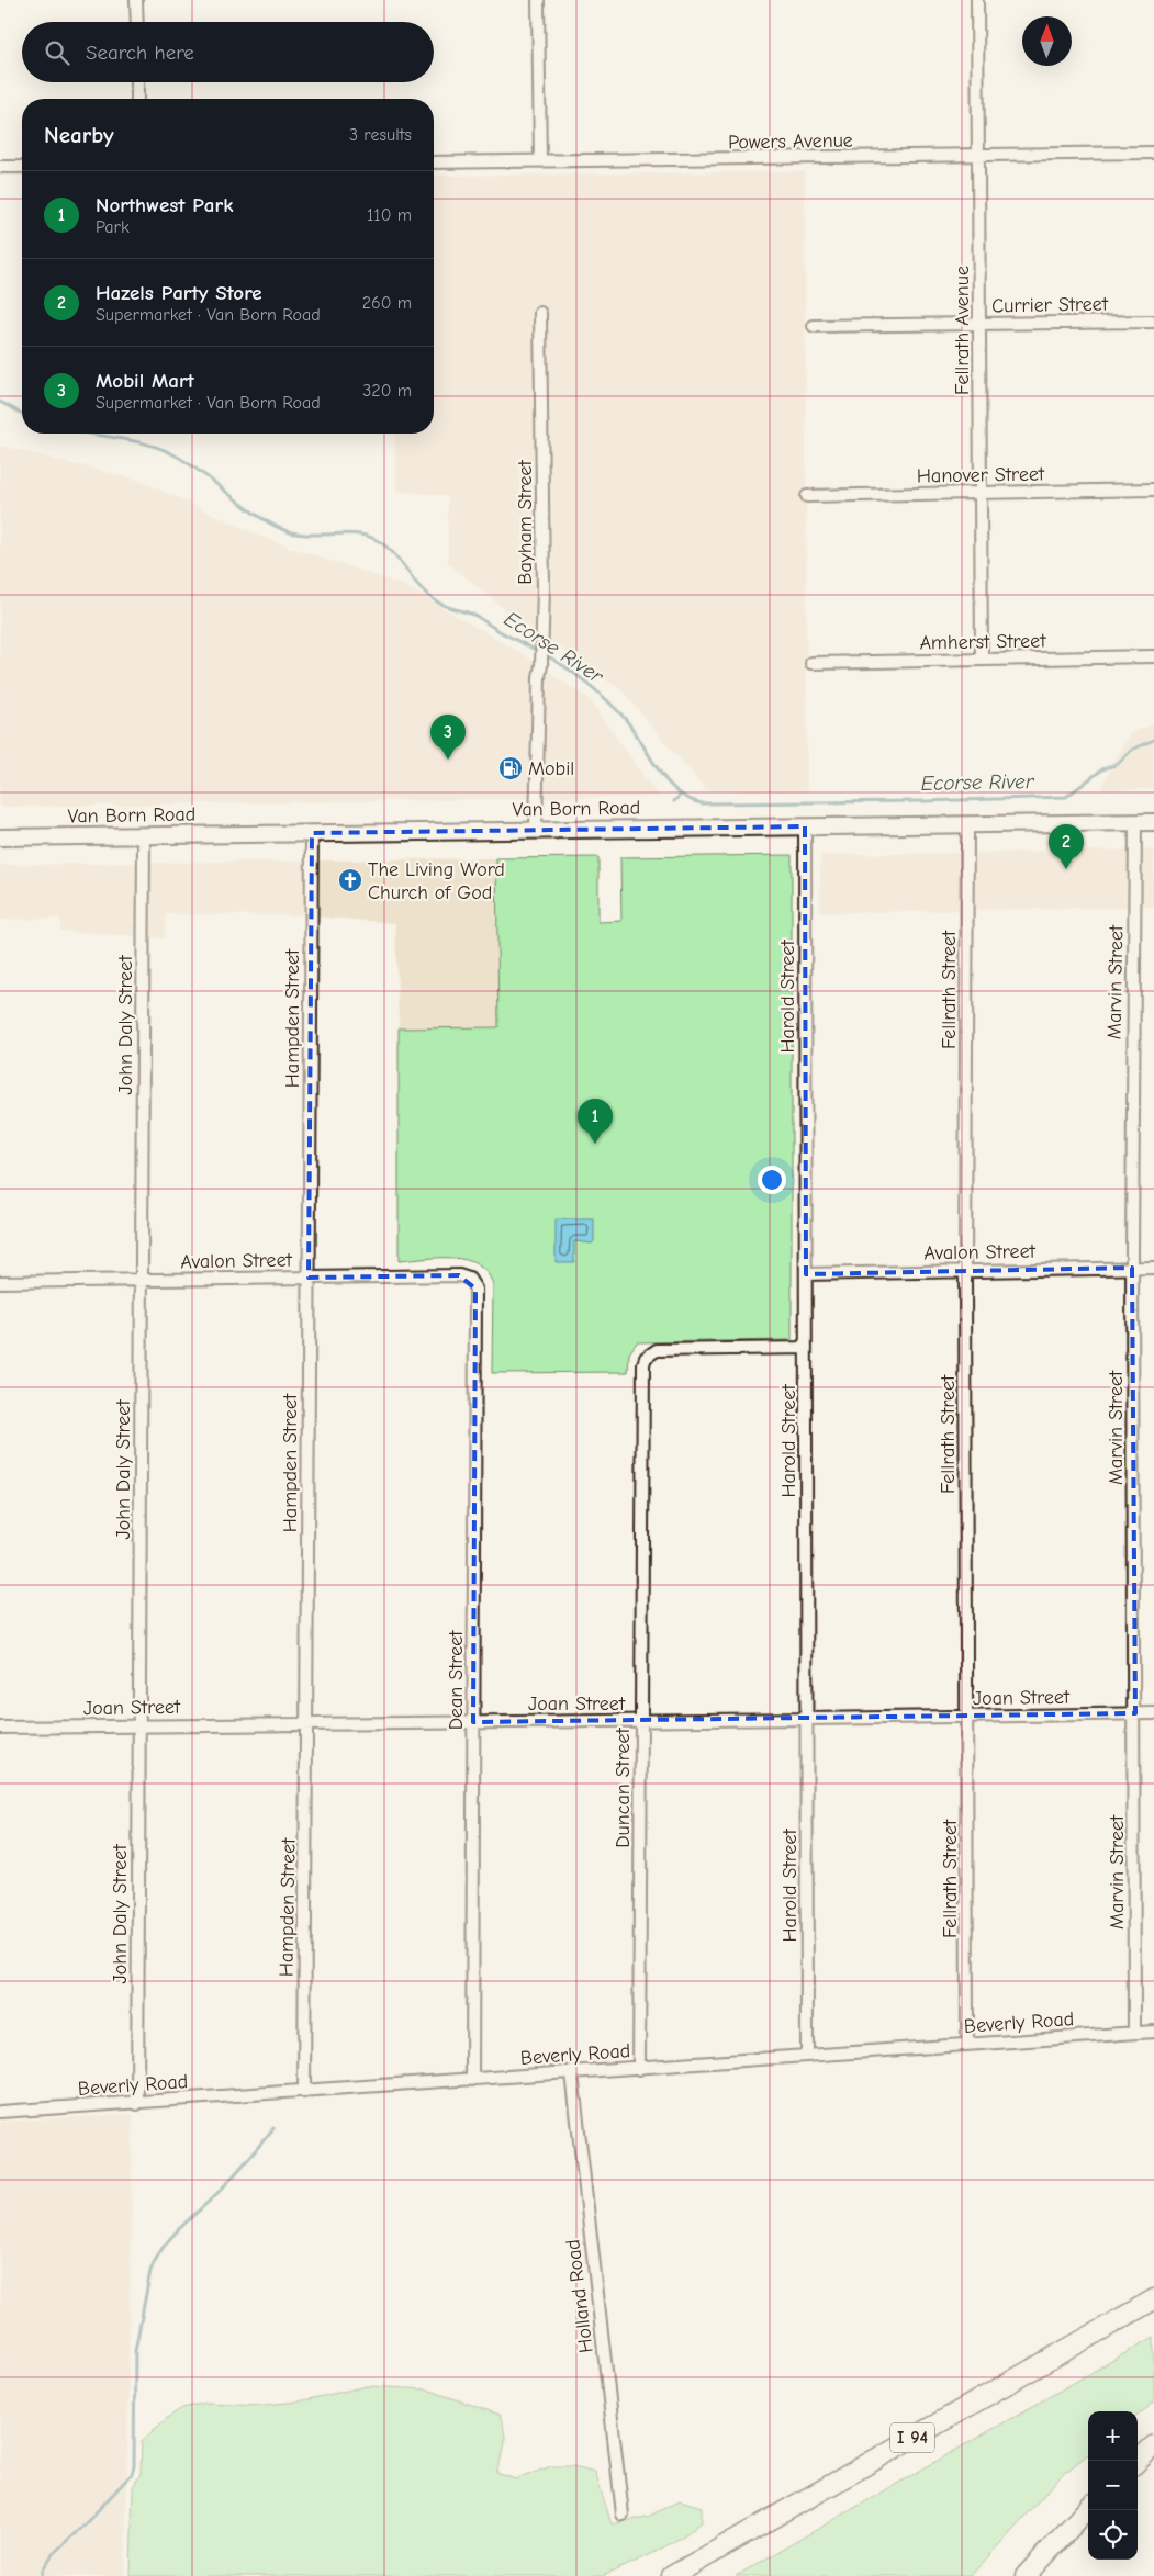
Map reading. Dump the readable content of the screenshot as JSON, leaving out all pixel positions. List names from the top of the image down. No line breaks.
{"streets":{"highway":["I 94"],"main road":["Van Born Road"],"street":["Powers Avenue","Currier Street","Fellrath Avenue","Hanover Street","Bayham Street","Amherst Street","Marvin Street","Fellrath Street","Harold Street","Hampden Street","John Daly Street","Avalon Street","Dean Street","Joan Street","Duncan Street","Beverly Road","Holland Road"]},"crossings":[["Powers Avenue","Fellrath Avenue"],["Currier Street","Fellrath Avenue"],["Fellrath Avenue","Hanover Street"],["Fellrath Avenue","Amherst Street"],["Bayham Street","Van Born Road"],["Van Born Road","Marvin Street"],["Van Born Road","Fellrath Street"],["Van Born Road","Harold Street"],["Van Born Road","Hampden Street"],["Van Born Road","John Daly Street"],["Marvin Street","Avalon Street"],["Marvin Street","Joan Street"],["Marvin Street","Beverly Road"],["Fellrath Street","Avalon Street"],["Fellrath Street","Joan Street"],["Fellrath Street","Beverly Road"],["Harold Street","Avalon Street"],["Harold Street","Joan Street"],["Harold Street","Duncan Street"],["Harold Street","Beverly Road"],["Hampden Street","Avalon Street"],["Hampden Street","Joan Street"],["Hampden Street","Beverly Road"],["John Daly Street","Avalon Street"],["John Daly Street","Joan Street"],["John Daly Street","Beverly Road"],["Avalon Street","Dean Street"],["Dean Street","Joan Street"],["Dean Street","Beverly Road"],["Joan Street","Duncan Street"],["Duncan Street","Beverly Road"],["Beverly Road","Holland Road"]],"water":["Ecorse River"],"places":{"fuel station":["Mobil"],"church":["The Living Word Church of God"]},"north":"top","page":{"search":"Search here","heading":["Nearby","3 results"],"list":[{"mark":"1","name":"Northwest Park","note":"Park","value":"110 m"},{"mark":"2","name":"Hazels Party Store","note":"Supermarket · Van Born Road","value":"260 m"},{"mark":"3","name":"Mobil Mart","note":"Supermarket · Van Born Road","value":"320 m"}],"pins":["3","2","1"],"map_buttons":["+","−"]}}
